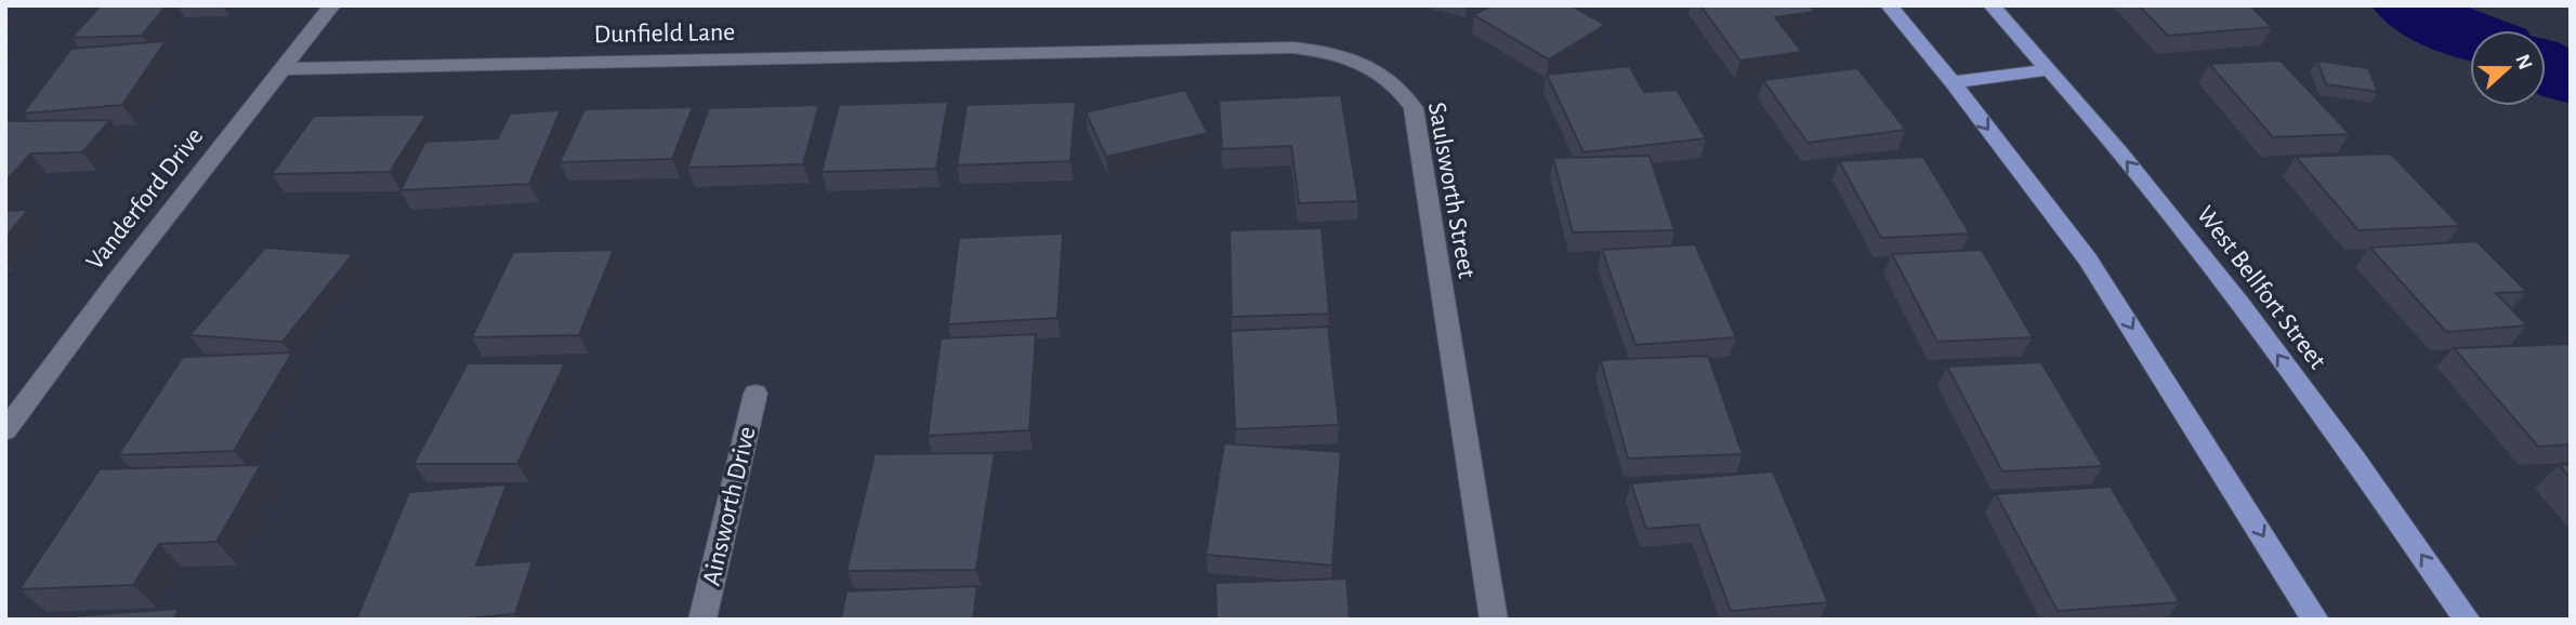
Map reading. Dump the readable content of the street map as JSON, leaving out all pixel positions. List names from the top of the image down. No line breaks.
{"streets":{"main road":["West Bellfort Street"],"street":["Dunfield Lane","Saulsworth Street","Vanderford Drive","Ainsworth Drive"]},"crossings":[["Dunfield Lane","Saulsworth Street"],["Dunfield Lane","Vanderford Drive"]],"north":"right"}
